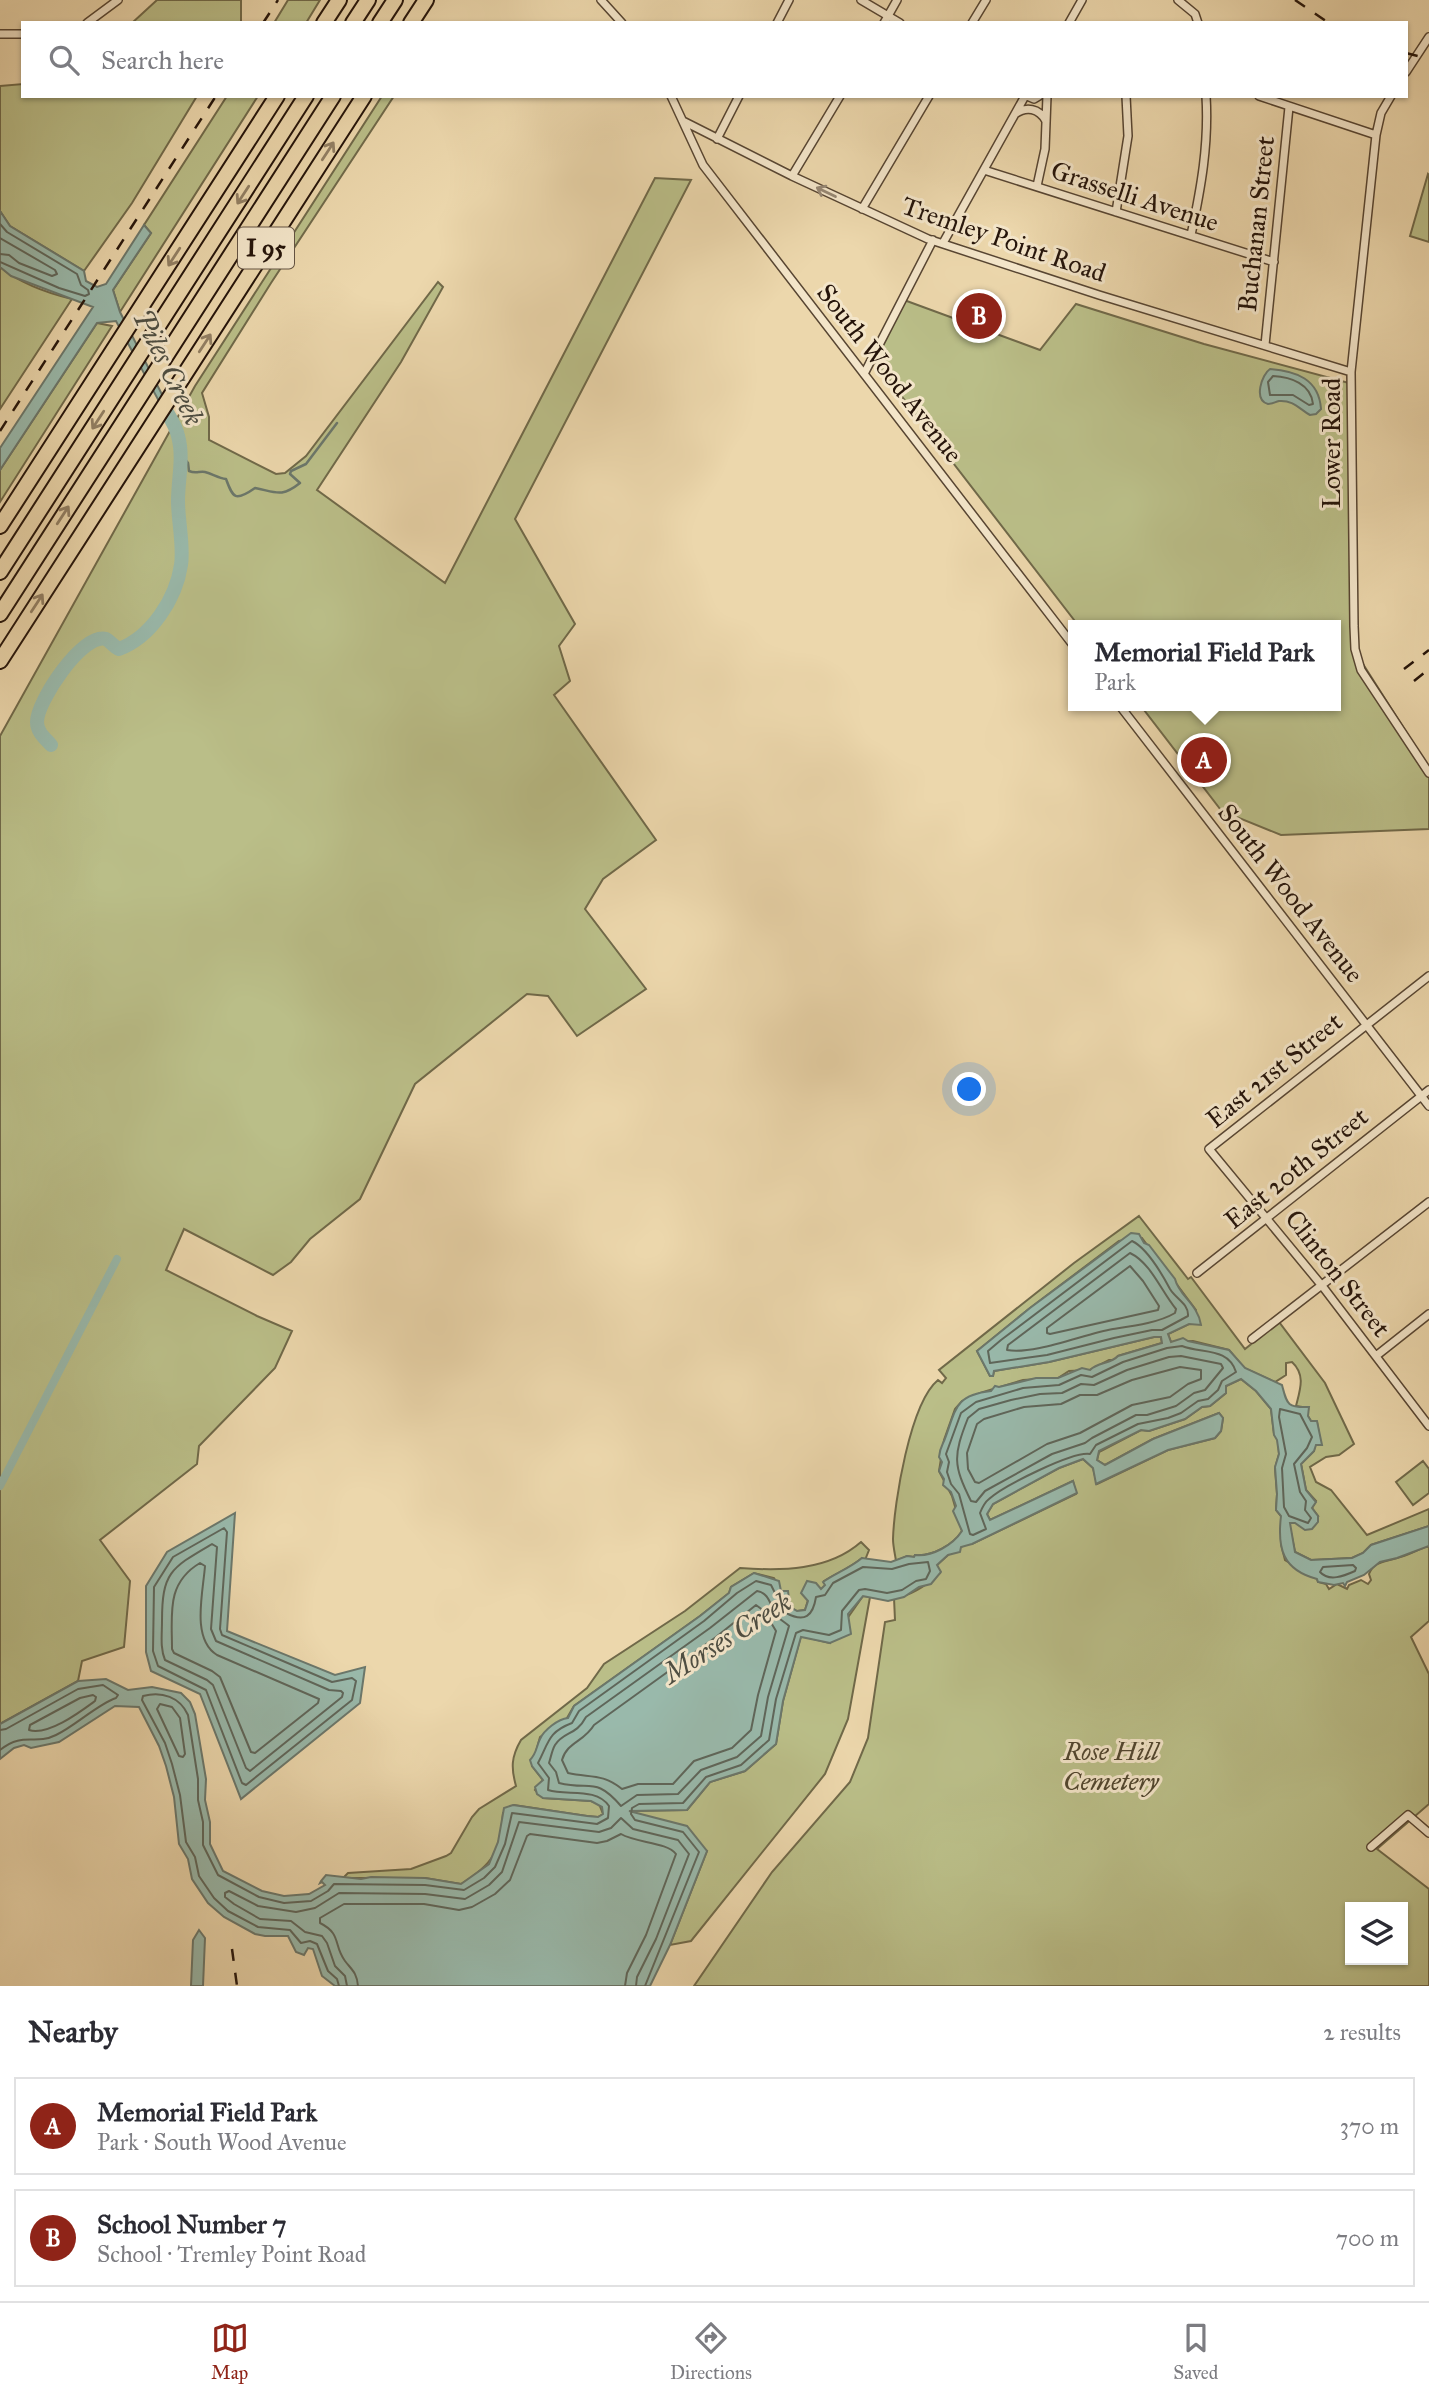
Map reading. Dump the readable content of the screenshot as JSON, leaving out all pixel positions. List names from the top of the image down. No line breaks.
{"streets":{"highway":["I 95"],"street":["Grasselli Avenue","Buchanan Street","Tremley Point Road","South Wood Avenue","Lower Road","East 21st Street","East 20th Street","Clinton Street"]},"crossings":[["Grasselli Avenue","Buchanan Street"],["Buchanan Street","Tremley Point Road"],["Tremley Point Road","South Wood Avenue"],["Tremley Point Road","Lower Road"],["South Wood Avenue","East 21st Street"],["South Wood Avenue","East 20th Street"],["East 21st Street","Clinton Street"],["East 20th Street","Clinton Street"]],"water":["Piles Creek","Morses Creek"],"parks":["Rose Hill Cemetery"],"page":{"search":"Search here","pins":["B","A"],"popup":["Memorial Field Park","Park"],"heading":["Nearby","2 results"],"list":[{"mark":"A","name":"Memorial Field Park","note":"Park · South Wood Avenue","value":"370 m"},{"mark":"B","name":"School Number 7","note":"School · Tremley Point Road","value":"700 m"}],"nav":["Map","Directions","Saved"]}}
